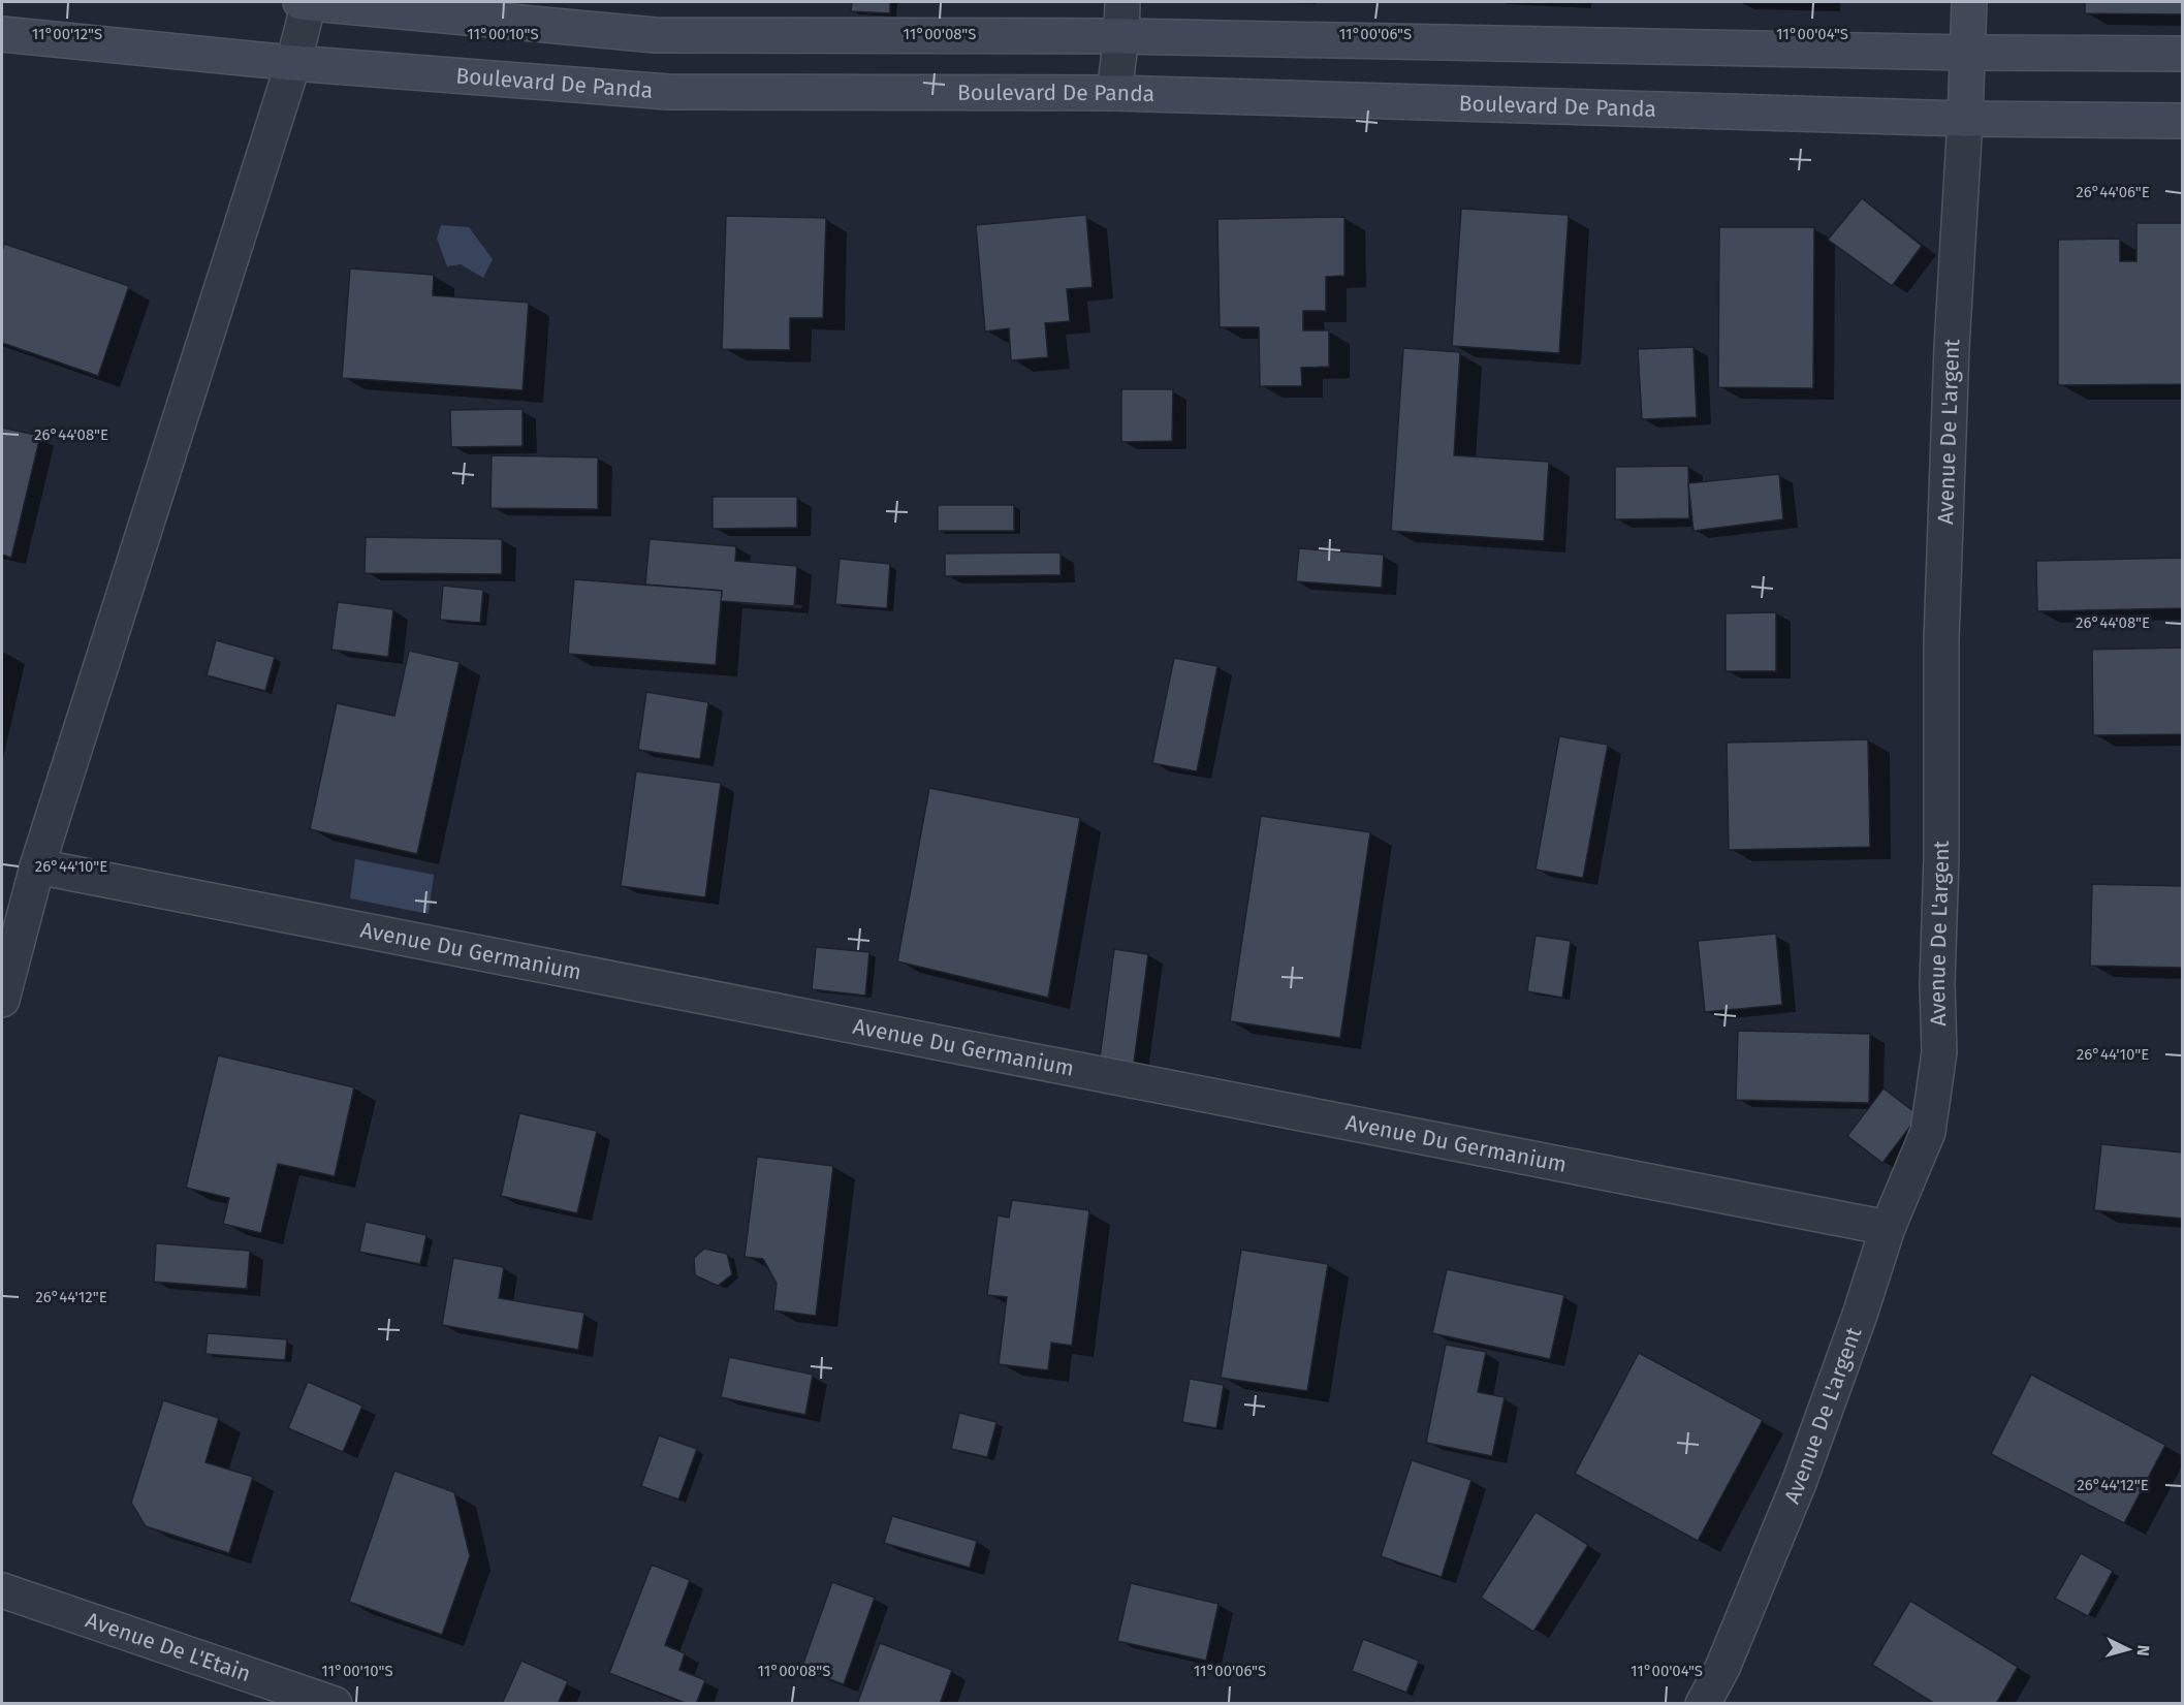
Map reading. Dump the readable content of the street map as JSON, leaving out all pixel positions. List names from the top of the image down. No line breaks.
{"streets":{"street":["Boulevard De Panda","Avenue De L'argent","Avenue Du Germanium","Avenue De L'Etain"]},"crossings":[["Boulevard De Panda","Avenue De L'argent"],["Avenue De L'argent","Avenue Du Germanium"]],"north":"right","coordinates":["11°00'12\"S","11°00'10\"S","11°00'08\"S","11°00'06\"S","11°00'04\"S","26°44'06\"E","26°44'08\"E","26°44'10\"E","26°44'12\"E"]}
